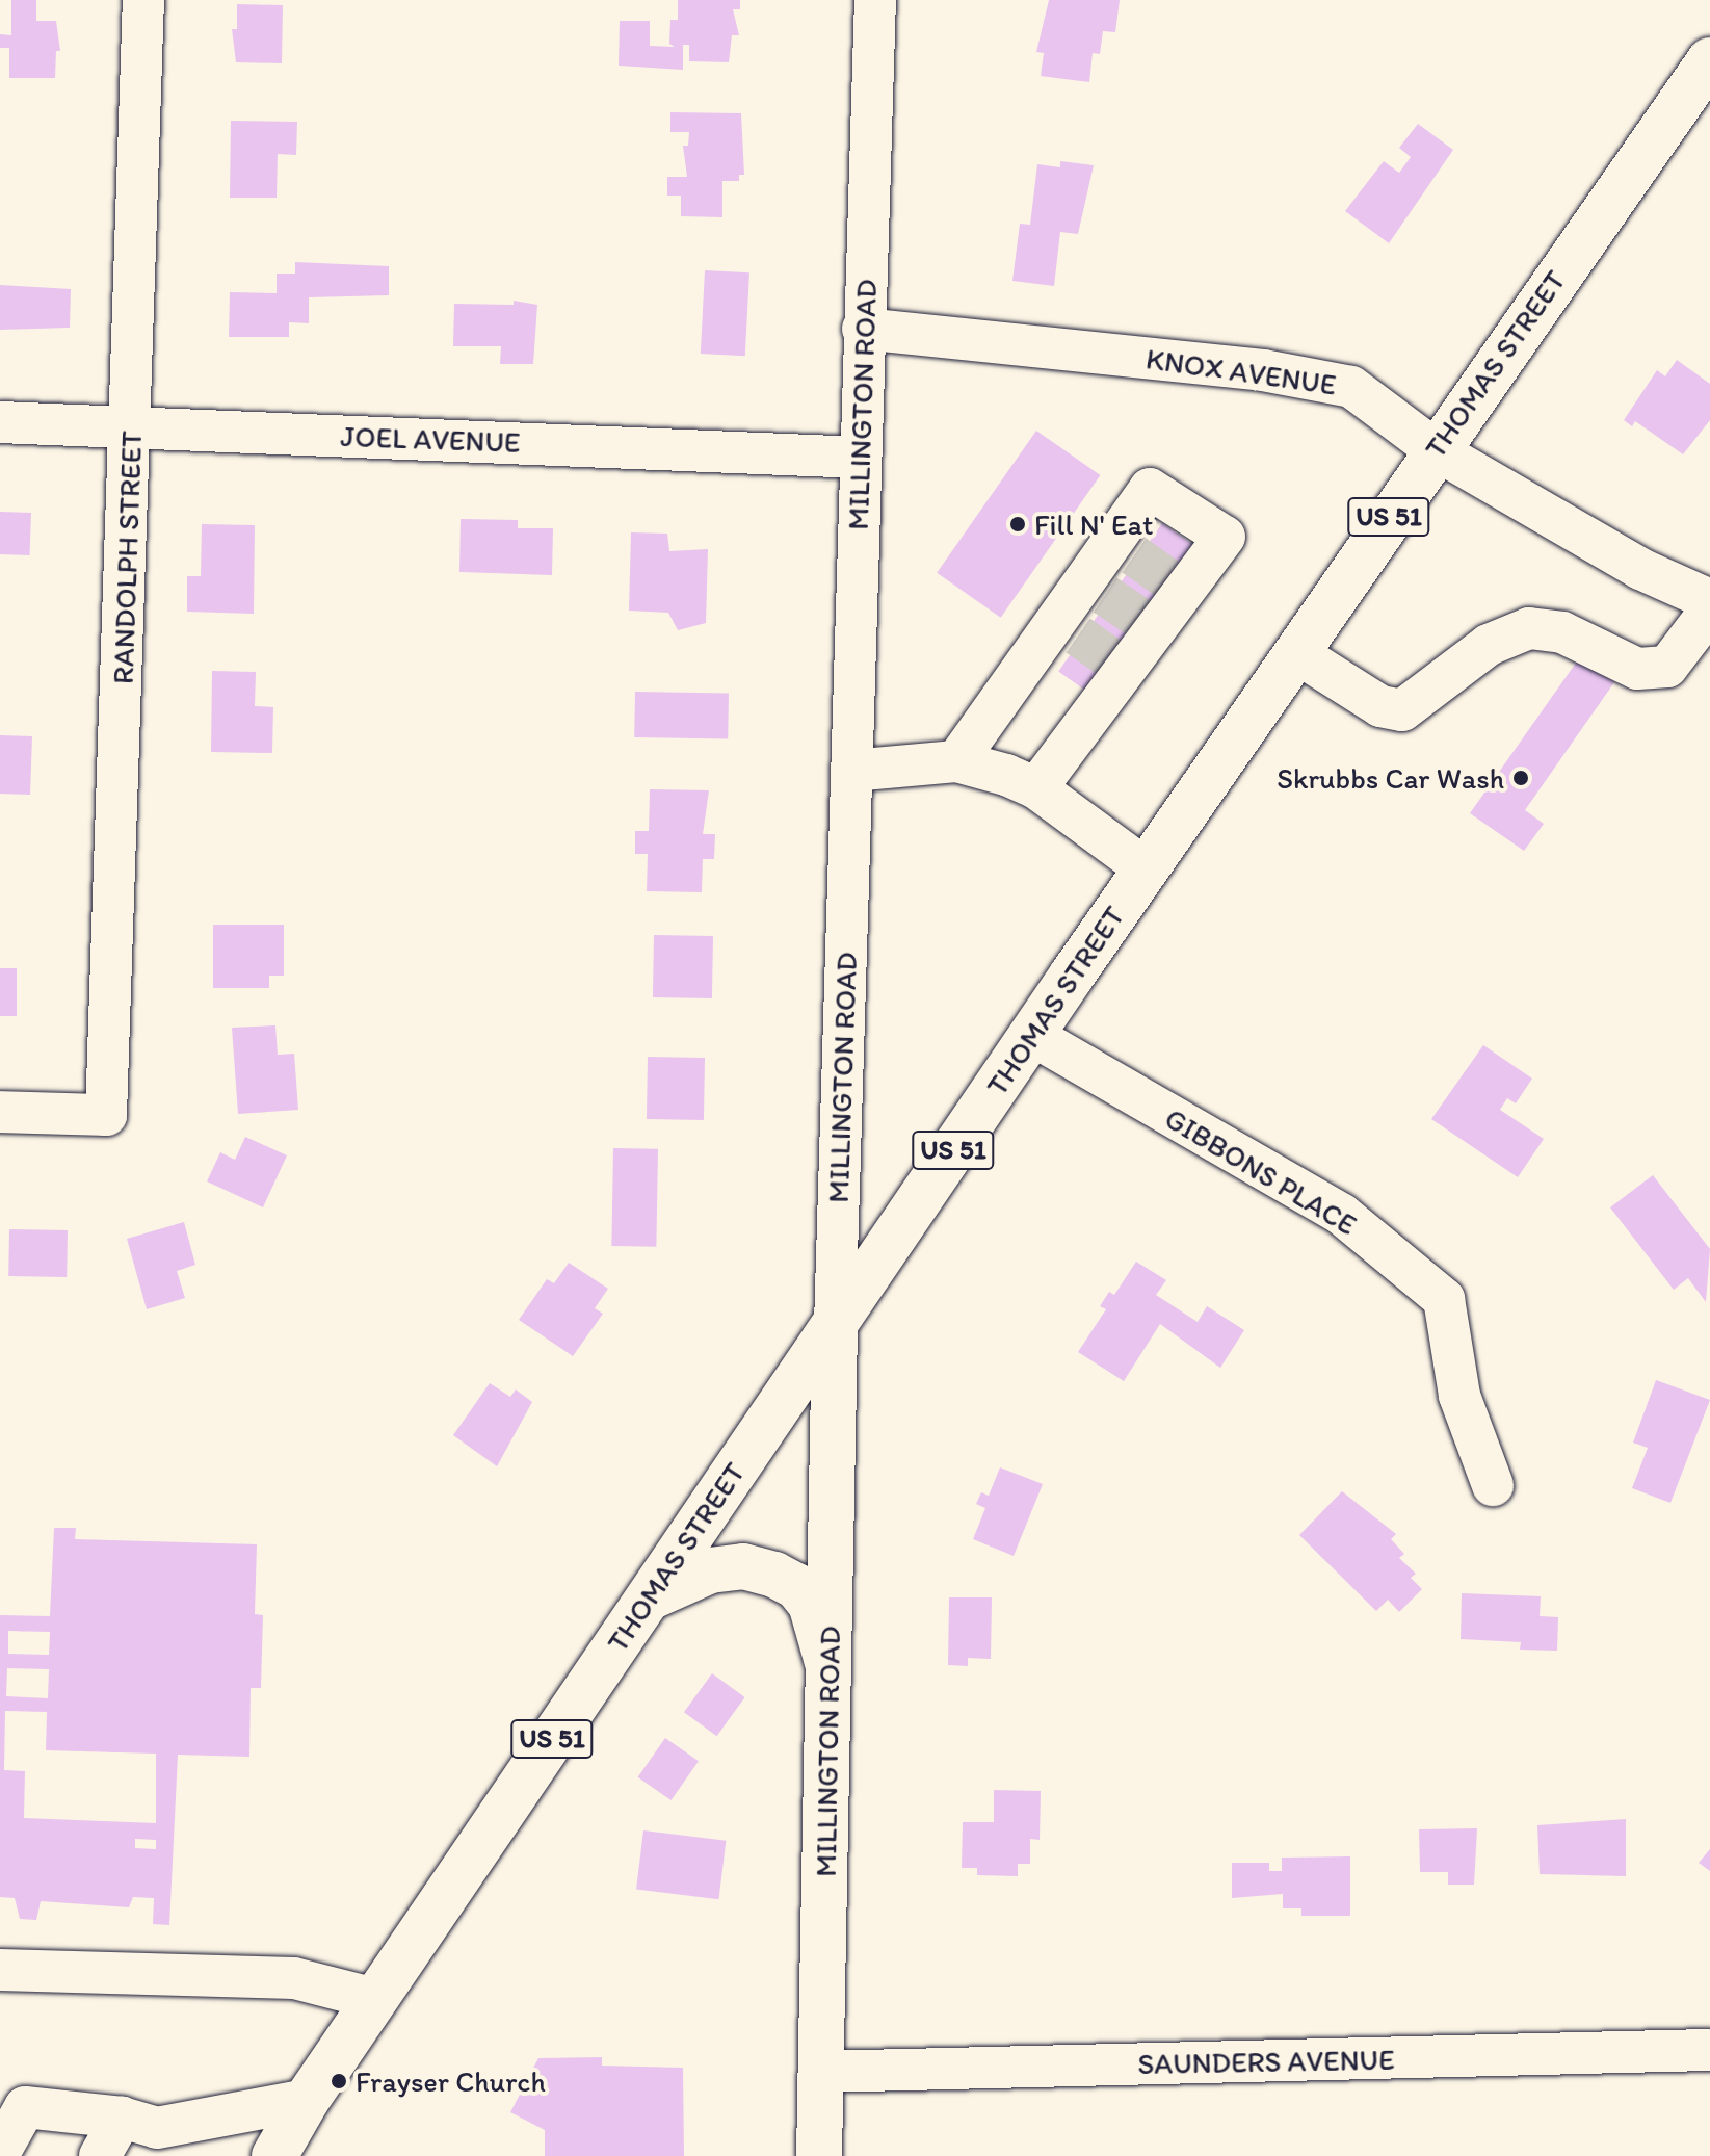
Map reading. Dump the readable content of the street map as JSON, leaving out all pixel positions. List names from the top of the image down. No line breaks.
{"streets":{"main road":["THOMAS STREET","MILLINGTON ROAD","US 51"],"street":["KNOX AVENUE","JOEL AVENUE","RANDOLPH STREET","GIBBONS PLACE","SAUNDERS AVENUE"]},"crossings":[["THOMAS STREET","KNOX AVENUE"],["THOMAS STREET","MILLINGTON ROAD"],["THOMAS STREET","GIBBONS PLACE"],["KNOX AVENUE","MILLINGTON ROAD"],["MILLINGTON ROAD","JOEL AVENUE"],["MILLINGTON ROAD","SAUNDERS AVENUE"],["JOEL AVENUE","RANDOLPH STREET"]],"places":["Fill N' Eat","Skrubbs Car Wash","Frayser Church"]}
